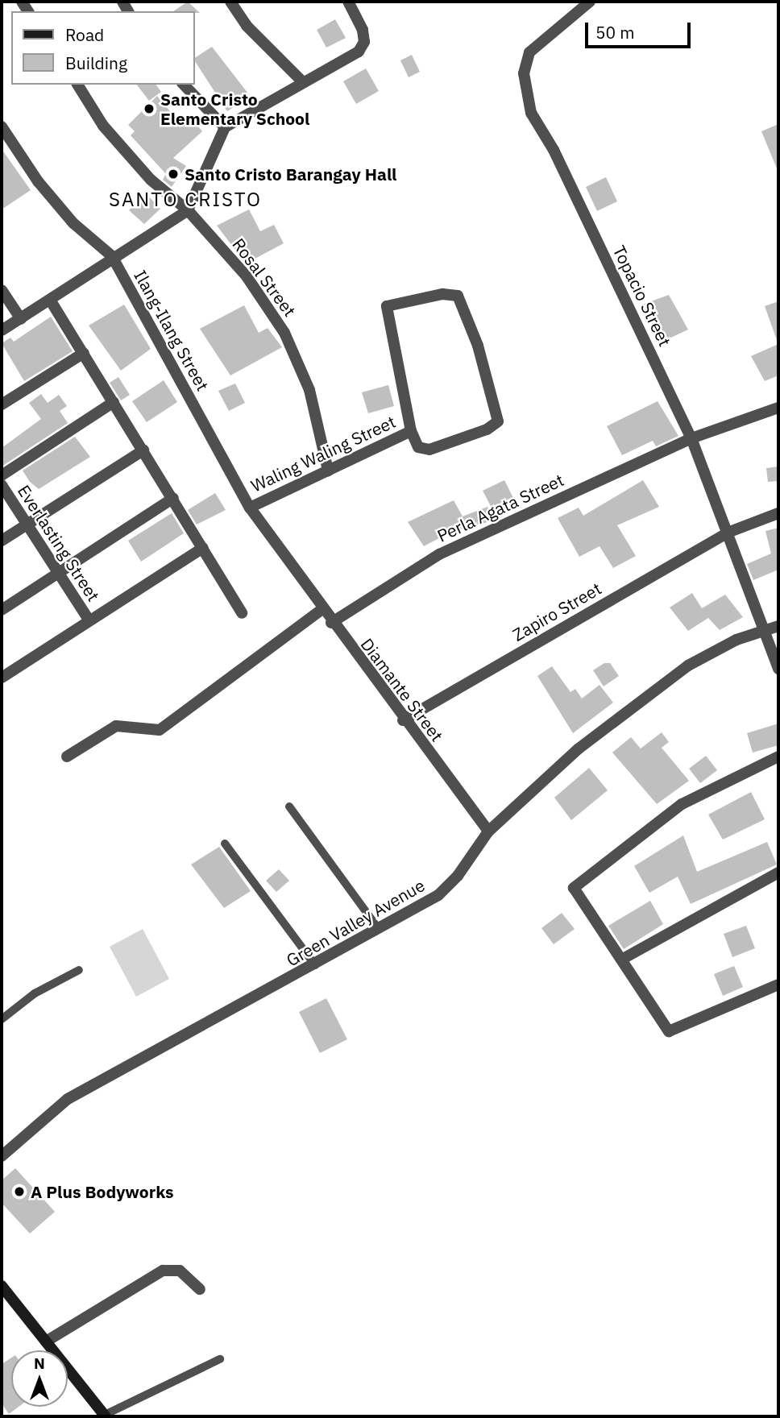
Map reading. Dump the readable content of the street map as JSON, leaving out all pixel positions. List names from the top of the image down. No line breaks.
{"streets":{"street":["Rosal Street","Topacio Street","Ilang-Ilang Street","Waling Waling Street","Perla Agata Street","Everlasting Street","Zapiro Street","Diamante Street","Green Valley Avenue"]},"crossings":[["Rosal Street","Waling Waling Street"],["Topacio Street","Perla Agata Street"],["Topacio Street","Zapiro Street"],["Topacio Street","Green Valley Avenue"],["Ilang-Ilang Street","Waling Waling Street"],["Ilang-Ilang Street","Diamante Street"],["Perla Agata Street","Diamante Street"],["Zapiro Street","Diamante Street"],["Diamante Street","Green Valley Avenue"]],"districts":["SANTO CRISTO"],"places":["Santo Cristo Elementary School","Santo Cristo Barangay Hall","A Plus Bodyworks"],"legend":["Road","Building"],"scale_bar":"50 m","north":"top"}
